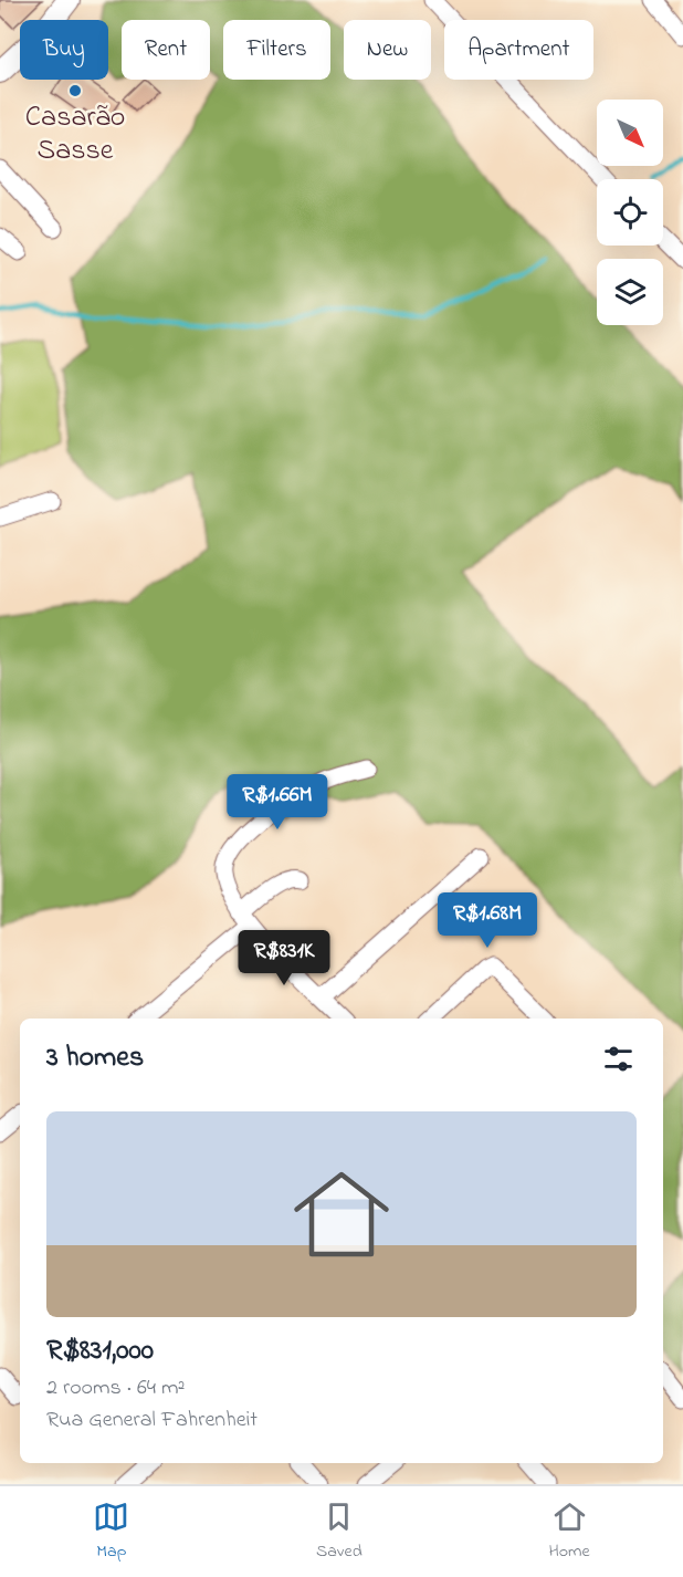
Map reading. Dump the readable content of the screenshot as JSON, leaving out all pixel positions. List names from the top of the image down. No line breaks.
{"places":["Casarão Sasse"],"north":"bottom right","page":{"chip":["Buy","Rent","Filters","New","Apartment"],"price":["R$1.66M","R$1.68M","R$831K"],"heading":"3 homes","list":[{"name":"R$831,000","note":"2 rooms · 64 m² · Rua General Fahrenheit"}],"tabs":["Map","Saved","Home"]}}
